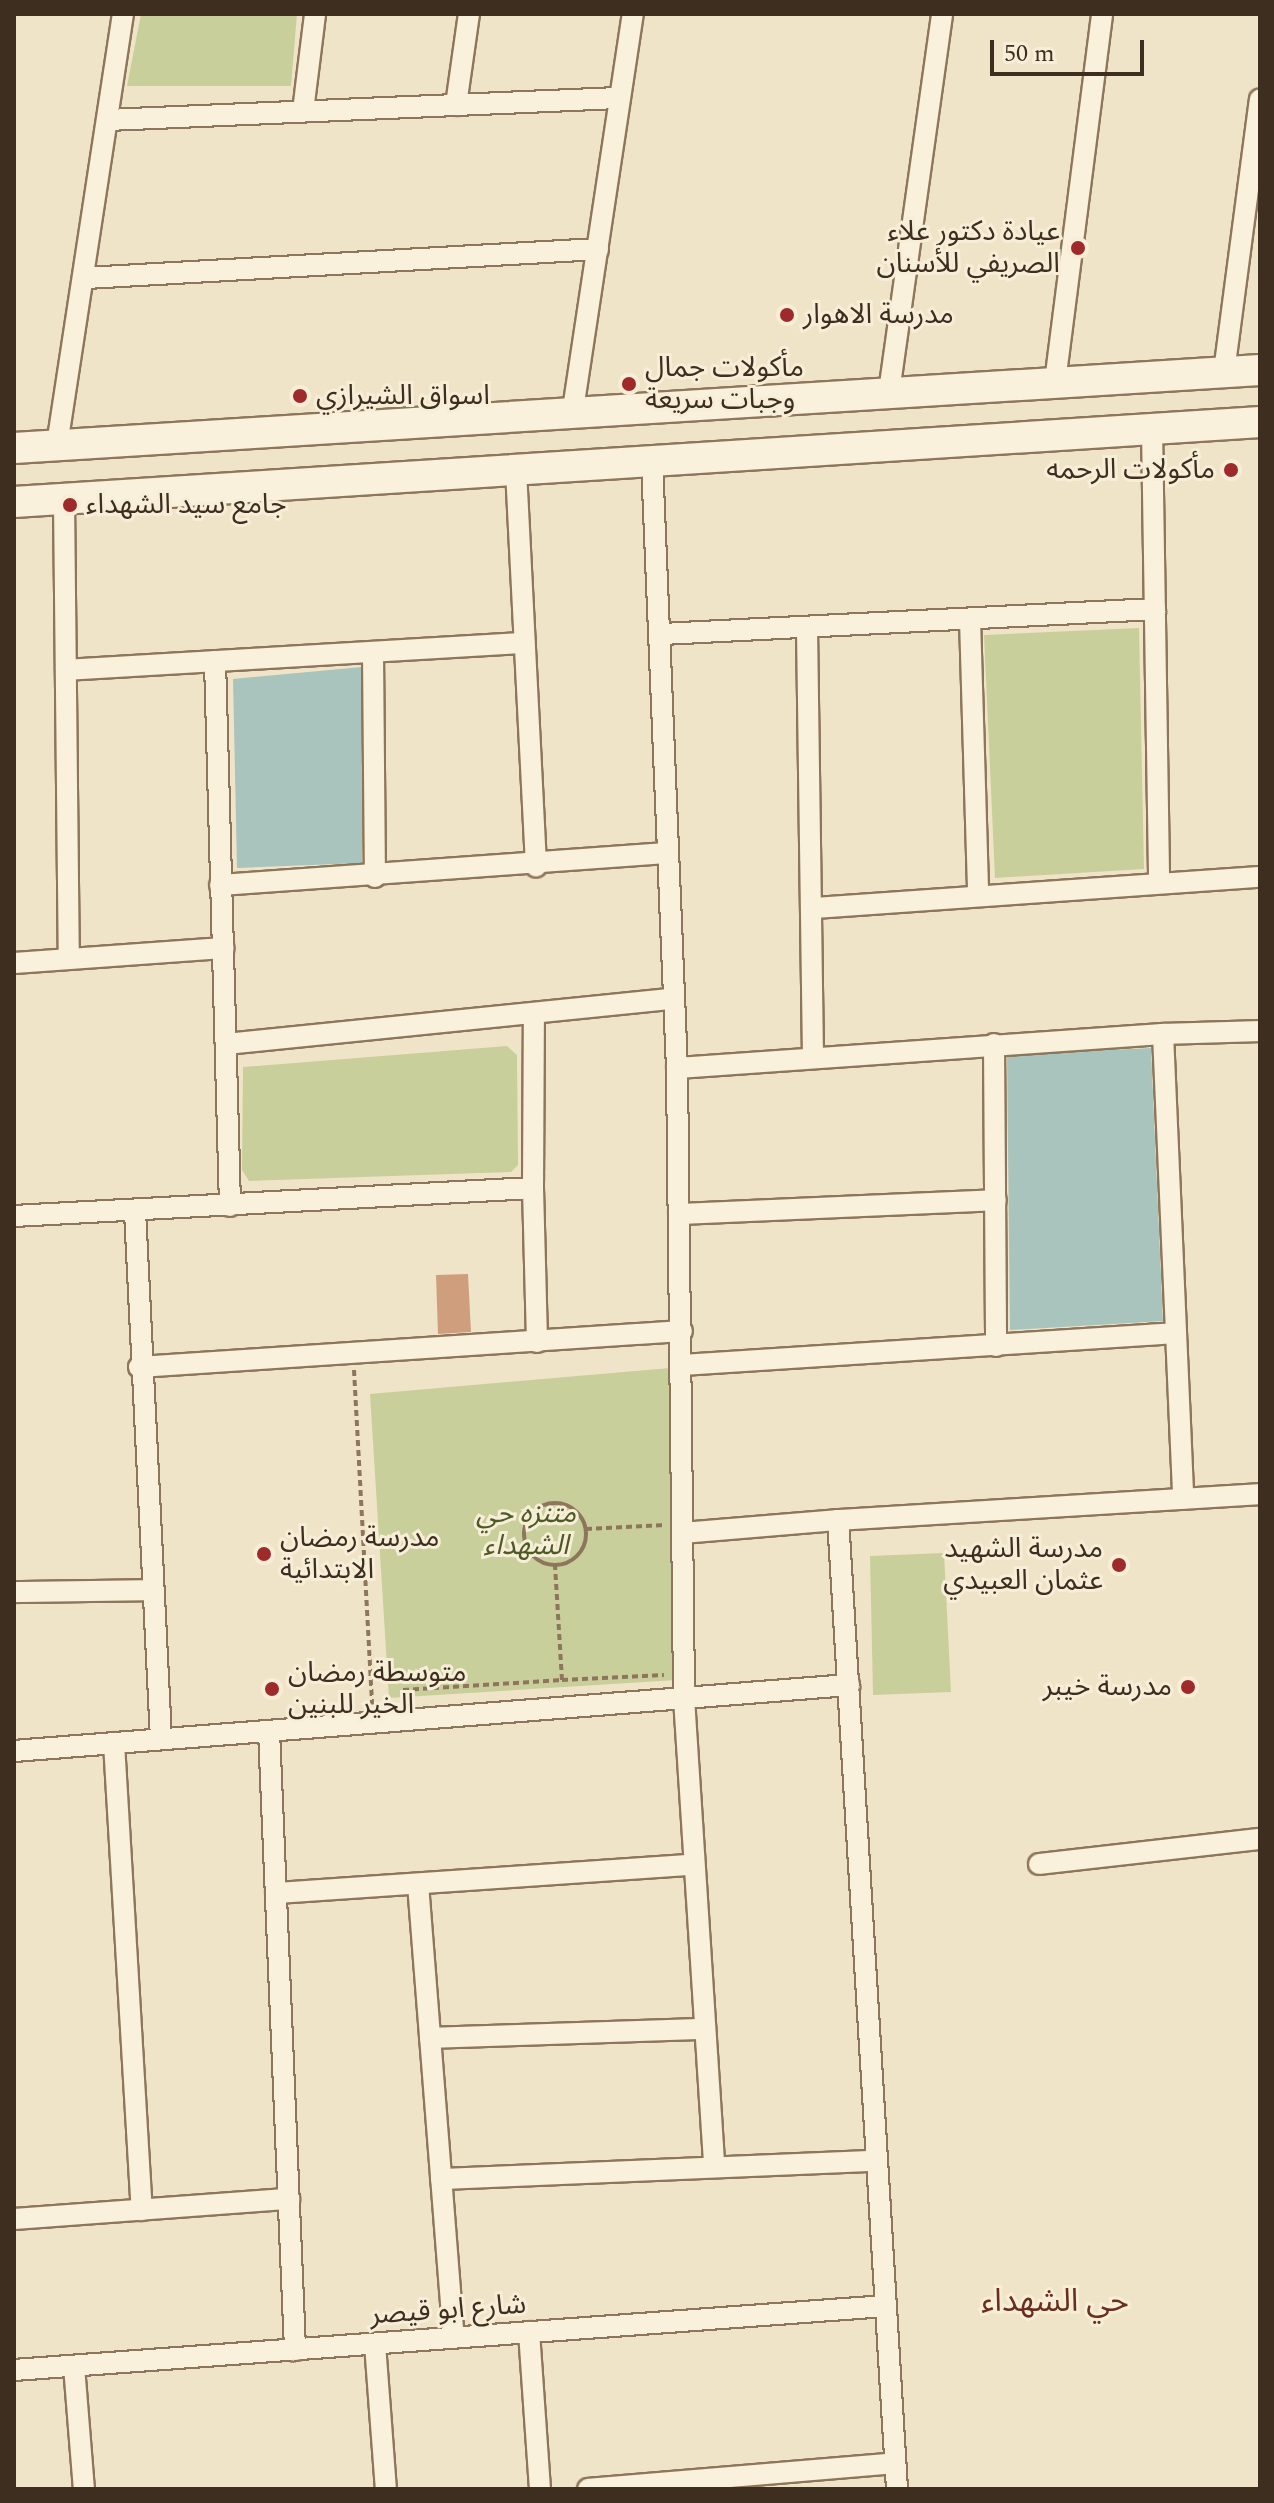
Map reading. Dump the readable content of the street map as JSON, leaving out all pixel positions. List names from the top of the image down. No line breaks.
{"streets":{"street":["شارع ابو قيصر"]},"districts":["حي الشهداء"],"parks":["متنزه حي الشهداء"],"places":["عيادة دكتور علاء الصريفي للأسنان","مدرسة الاهوار","مأكولات جمال وجبات سريعة","اسواق الشيرازي","مأكولات الرحمه","جامع سيد الشهداء","مدرسة رمضان الابتدائية","مدرسة الشهيد عثمان العبيدي","مدرسة خيبر","متوسطة رمضان الخير للبنين"],"scale_bar":"50 m"}
